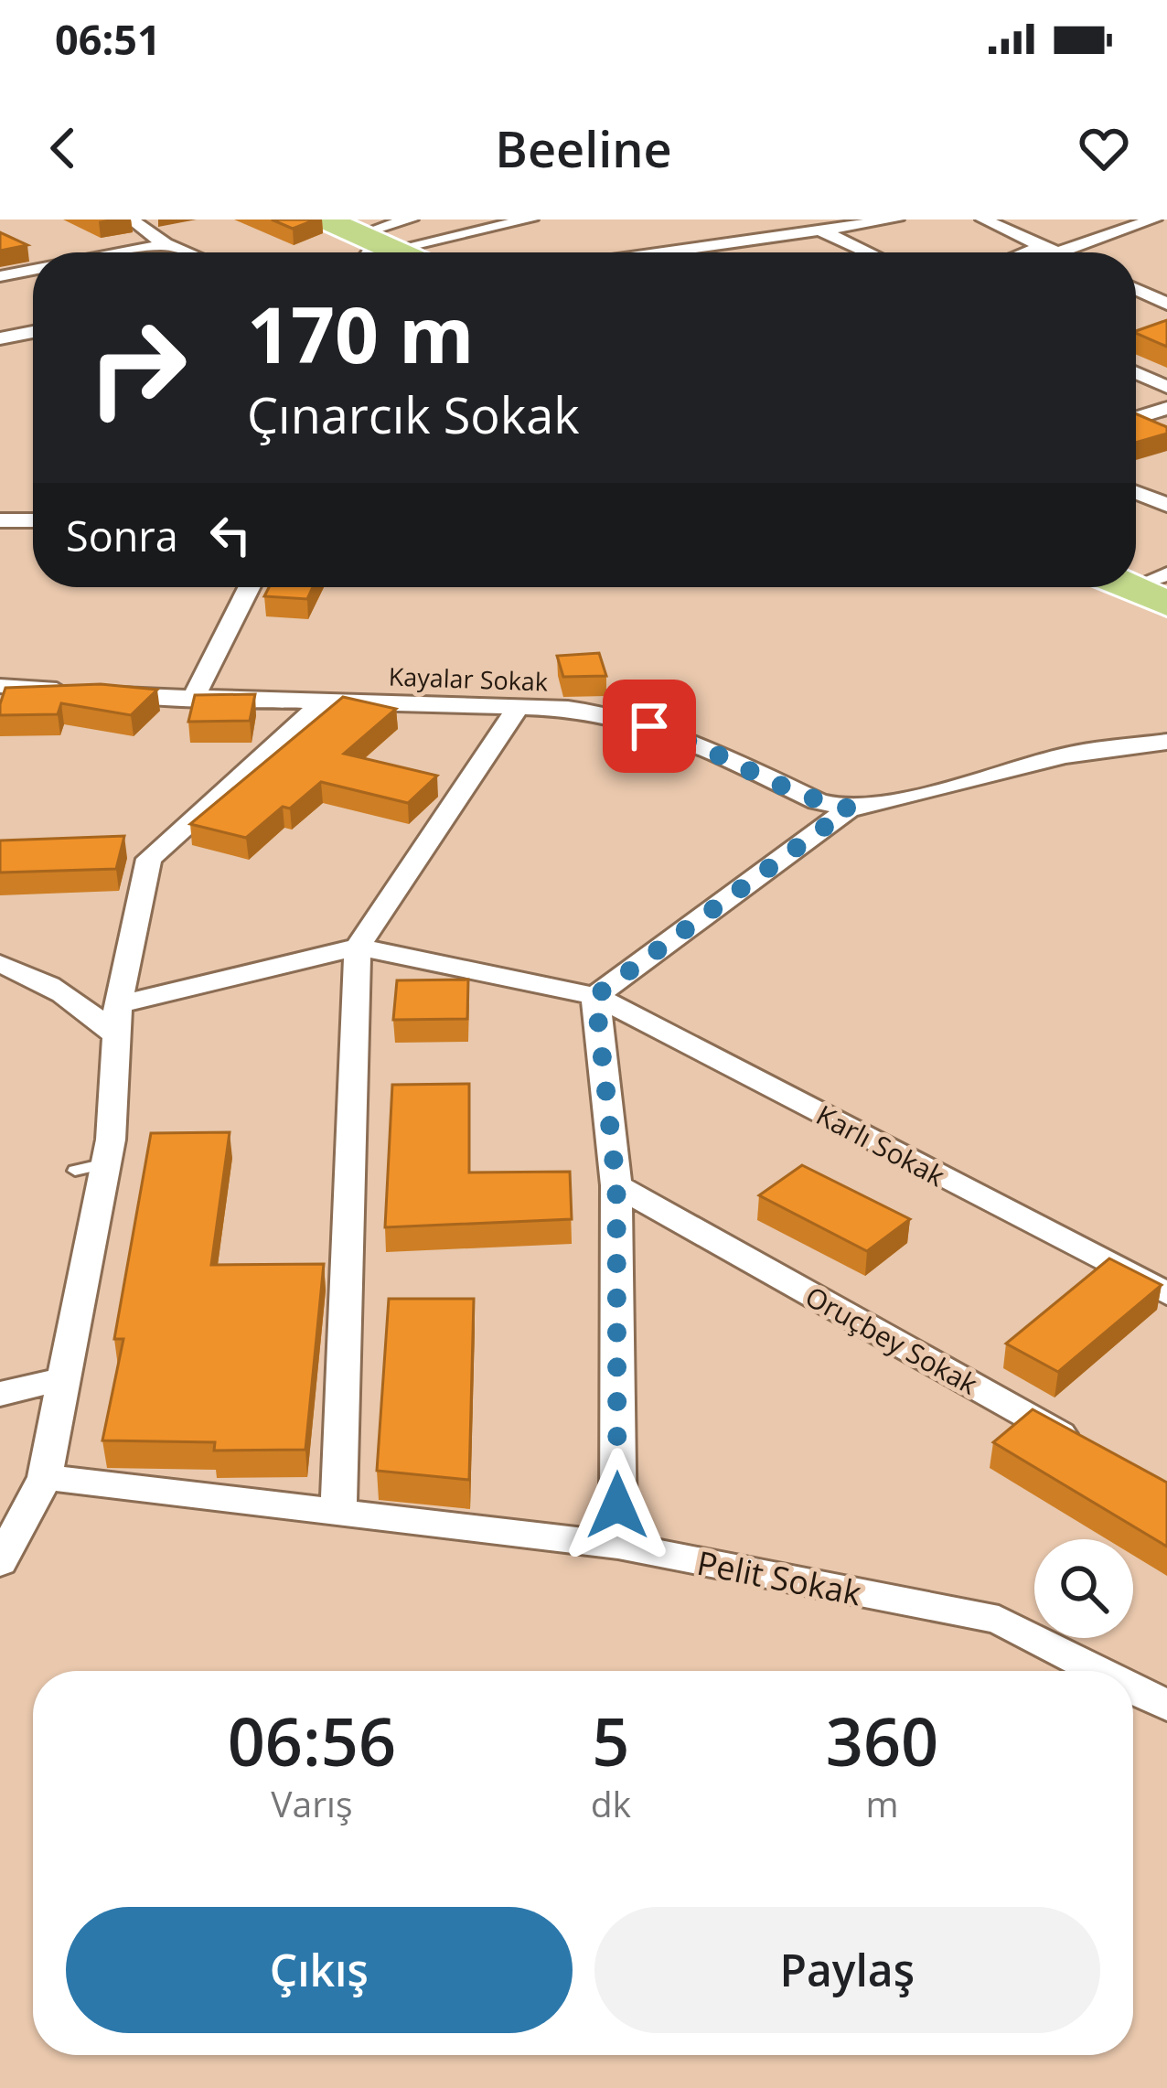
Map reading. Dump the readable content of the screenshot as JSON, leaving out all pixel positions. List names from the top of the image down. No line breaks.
{"streets":{"street":["Kayalar Sokak","Karlı Sokak","Oruçbey Sokak","Pelit Sokak"]},"page":{"status":"06:51","header":"Beeline","turn":["170 m","Çınarcık Sokak"],"then":"Sonra","eta":["06:56","Varış","5","dk","360","m"],"buttons":["Çıkış","Paylaş"]}}
